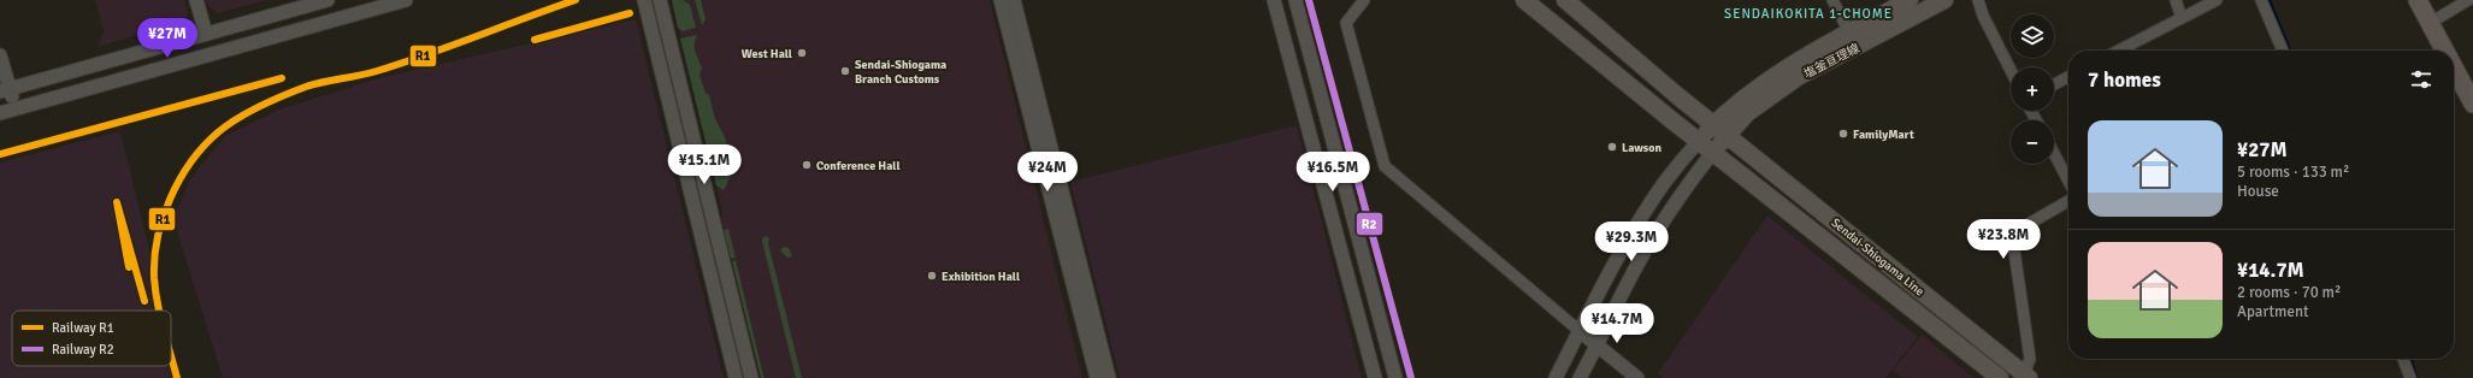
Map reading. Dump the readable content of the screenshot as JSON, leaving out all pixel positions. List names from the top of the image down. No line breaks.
{"streets":{"main road":["塩釜亘理線","Sendai-Shiogama Line"]},"crossings":[["塩釜亘理線","Sendai-Shiogama Line"]],"districts":["SENDAIKOKITA 1-CHOME"],"places":["West Hall","Sendai-Shiogama Branch Customs","FamilyMart","Lawson","Conference Hall","Exhibition Hall"],"lines":["rail line R1","rail line R2"],"legend":["Railway R1","Railway R2"],"page":{"map_buttons":["+","−"],"price":["¥27M","¥15.1M","¥24M","¥16.5M","¥23.8M","¥29.3M","¥14.7M"],"heading":"7 homes","list":[{"name":"¥27M","note":"5 rooms · 133 m² · House"},{"name":"¥14.7M","note":"2 rooms · 70 m² · Apartment"}]}}
